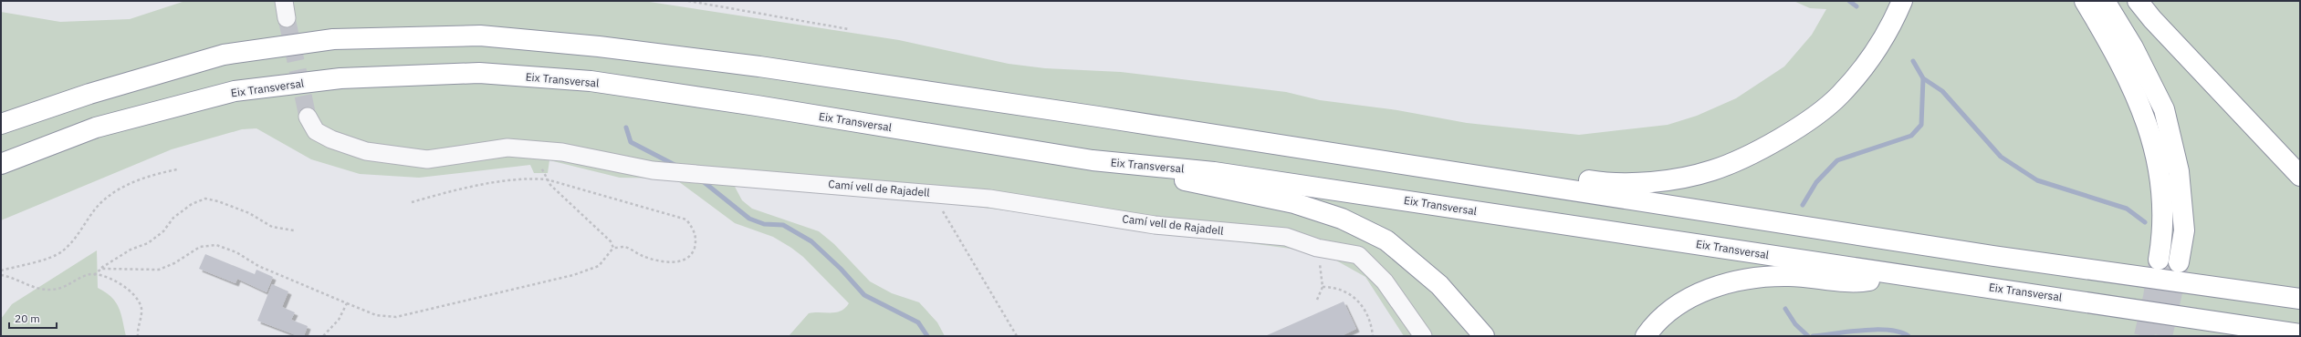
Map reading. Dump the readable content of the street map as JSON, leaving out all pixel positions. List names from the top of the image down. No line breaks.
{"streets":{"highway":["Eix Transversal"],"street":["Camí vell de Rajadell"]},"scale_bar":"20 m"}
